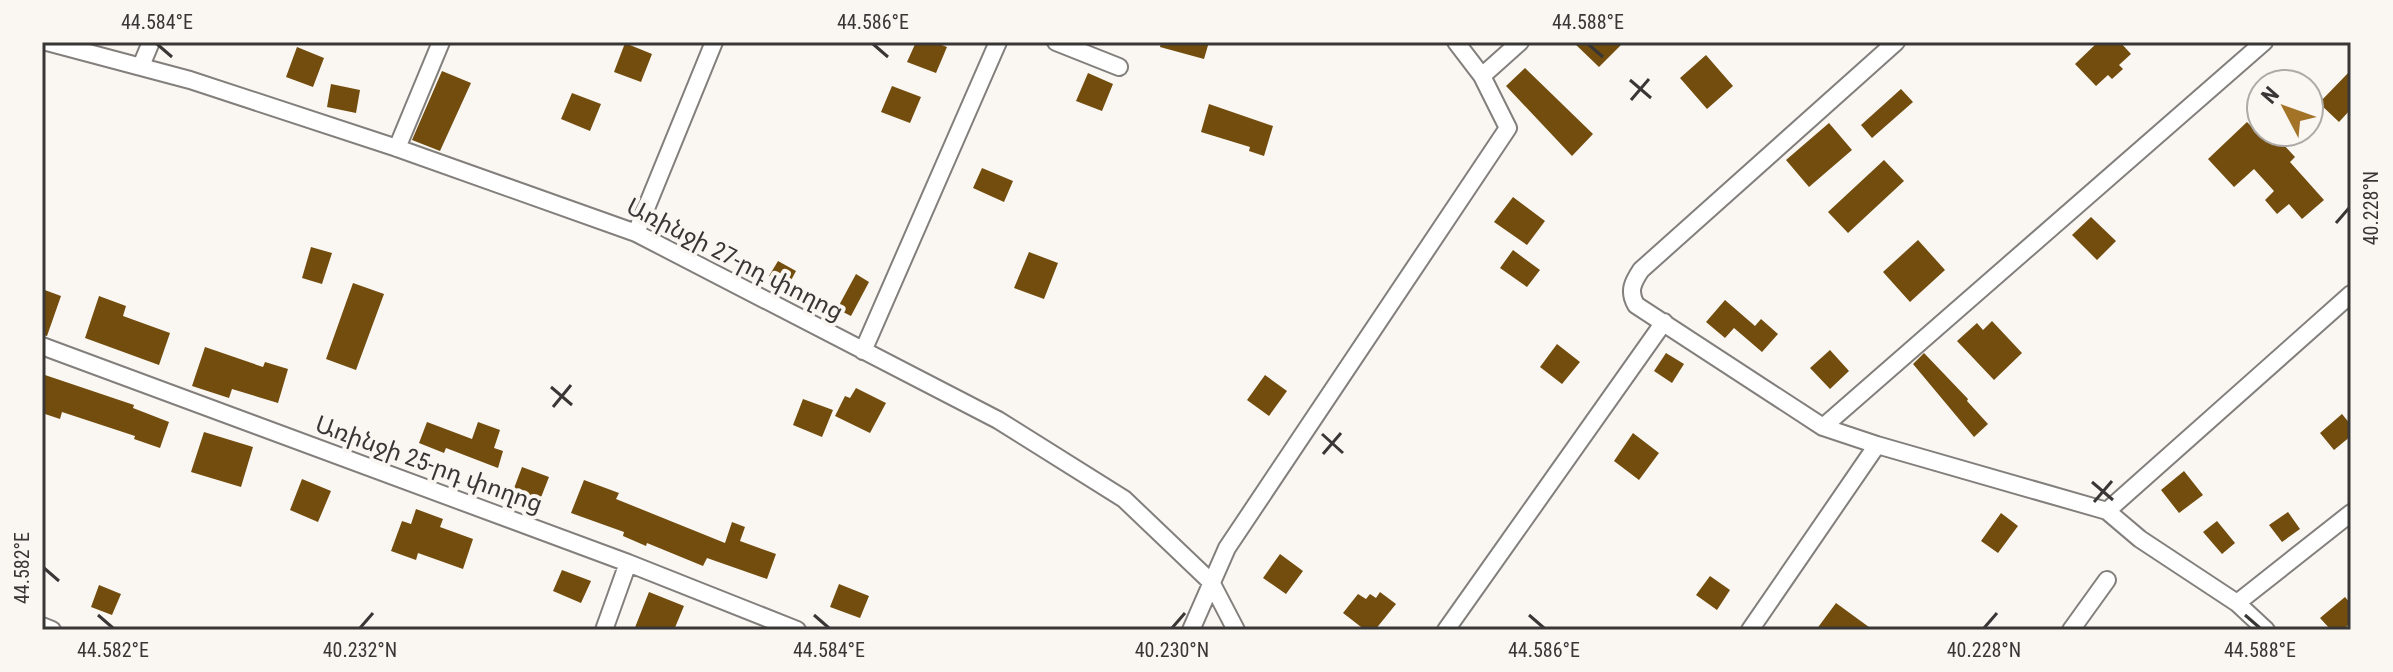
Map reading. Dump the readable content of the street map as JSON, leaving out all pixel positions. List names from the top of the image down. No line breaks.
{"streets":{"street":["Առինջի 27-րդ փողոց","Առինջի 25-րդ փողոց"]},"north":"top left","coordinates":["44.584°E","44.586°E","44.588°E","40.228°N","44.582°E","40.232°N","40.230°N"]}
